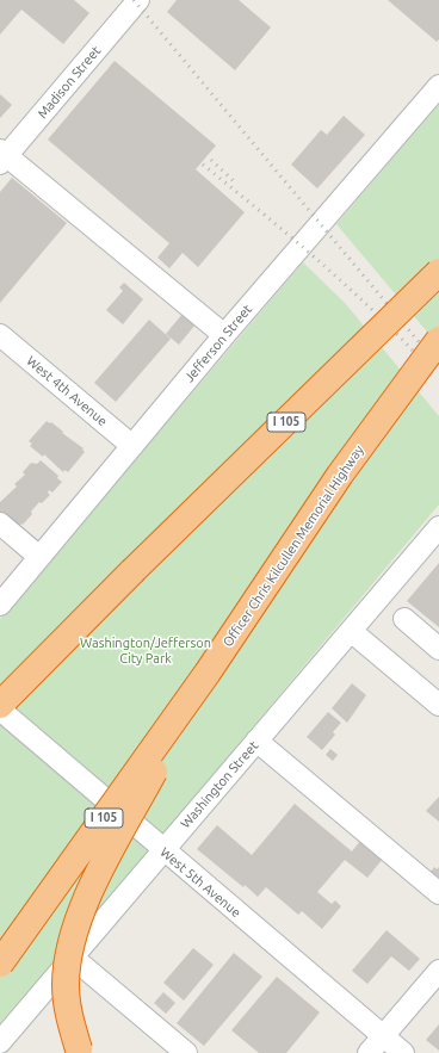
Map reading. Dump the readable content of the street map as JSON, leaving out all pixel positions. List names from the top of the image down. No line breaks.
{"streets":{"highway":["I 105","Officer Chris Kilcullen Memorial Highway"],"street":["Madison Street","Jefferson Street","West 4th Avenue","Washington Street","West 5th Avenue"]},"crossings":[["Jefferson Street","West 4th Avenue"],["Washington Street","West 5th Avenue"]],"parks":["Washington/Jefferson City Park"]}
